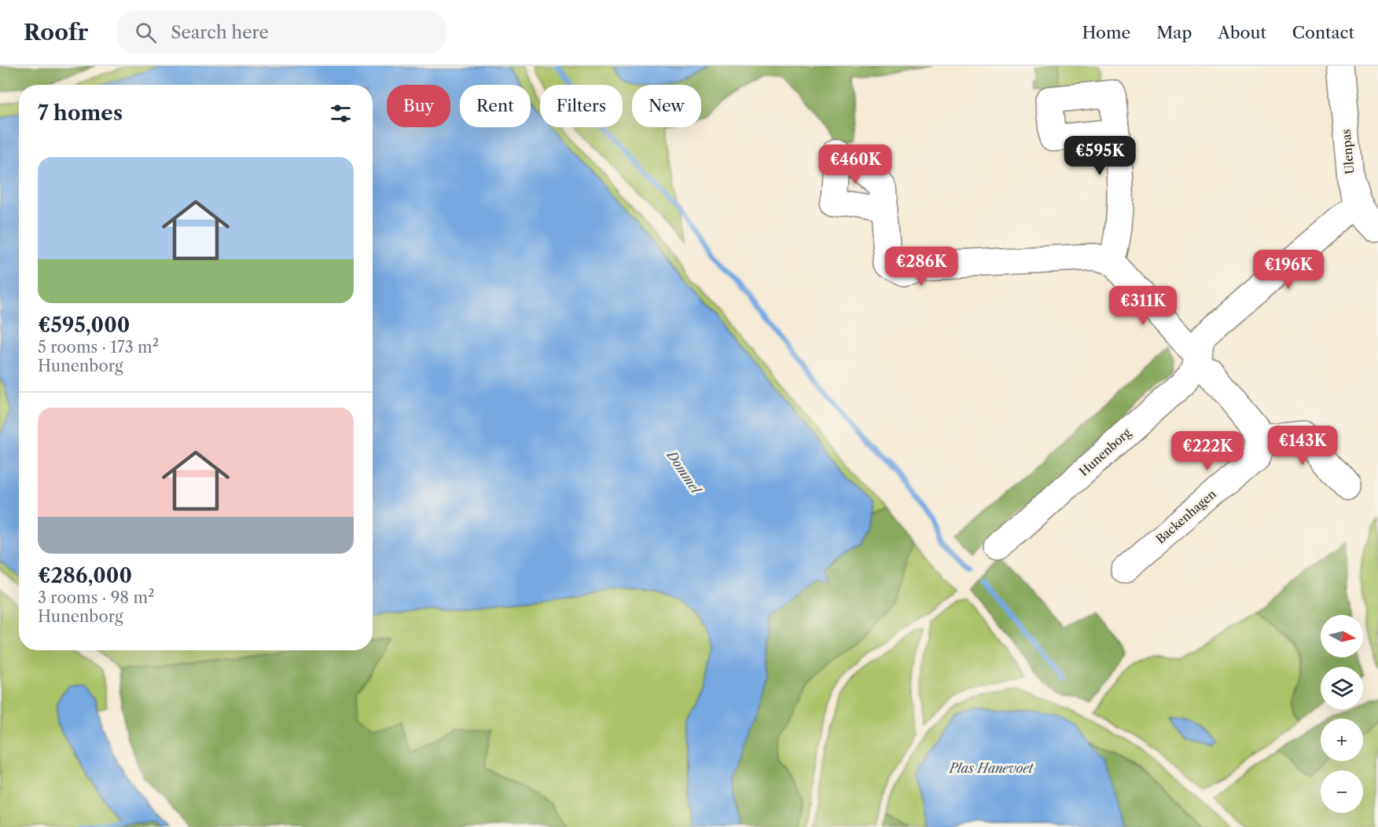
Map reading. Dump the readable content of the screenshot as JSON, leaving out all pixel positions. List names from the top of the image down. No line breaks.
{"streets":{"street":["Ulenpas","Hunenborg","Backenhagen"]},"crossings":[["Ulenpas","Hunenborg"]],"water":["Dommel","Plas Hanevoet"],"north":"right","page":{"header":"Roofr","search":"Search here","nav":["Home","Map","About","Contact"],"chip":["Buy","Rent","Filters","New"],"heading":"7 homes","price":["€595K","€460K","€286K","€196K","€311K","€143K","€222K"],"list":[{"name":"€595,000","note":"5 rooms · 173 m² · Hunenborg"},{"name":"€286,000","note":"3 rooms · 98 m² · Hunenborg"}],"map_buttons":["+","−"]}}
